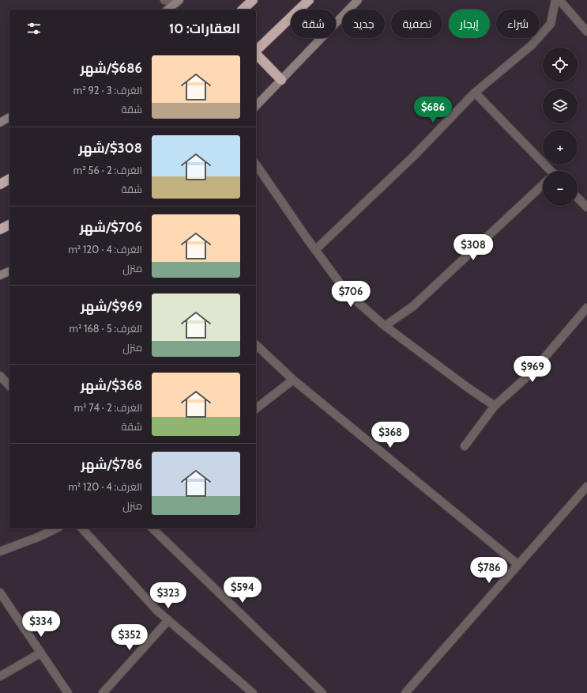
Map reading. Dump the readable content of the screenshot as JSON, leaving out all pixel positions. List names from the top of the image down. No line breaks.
{"page":{"chip":["شراء","إيجار","تصفية","جديد","شقة"],"heading":"العقارات: 10","map_buttons":["+","−"],"list":[{"name":"$686/شهر","note":"الغرف: 3 · 92 m² · شقة"},{"name":"$308/شهر","note":"الغرف: 2 · 56 m² · شقة"},{"name":"$706/شهر","note":"الغرف: 4 · 120 m² · منزل"},{"name":"$969/شهر","note":"الغرف: 5 · 168 m² · منزل"},{"name":"$368/شهر","note":"الغرف: 2 · 74 m² · شقة"},{"name":"$786/شهر","note":"الغرف: 4 · 120 m² · منزل"}],"price":["$686","$308","$706","$969","$368","$786","$594","$323","$334","$352"]}}
